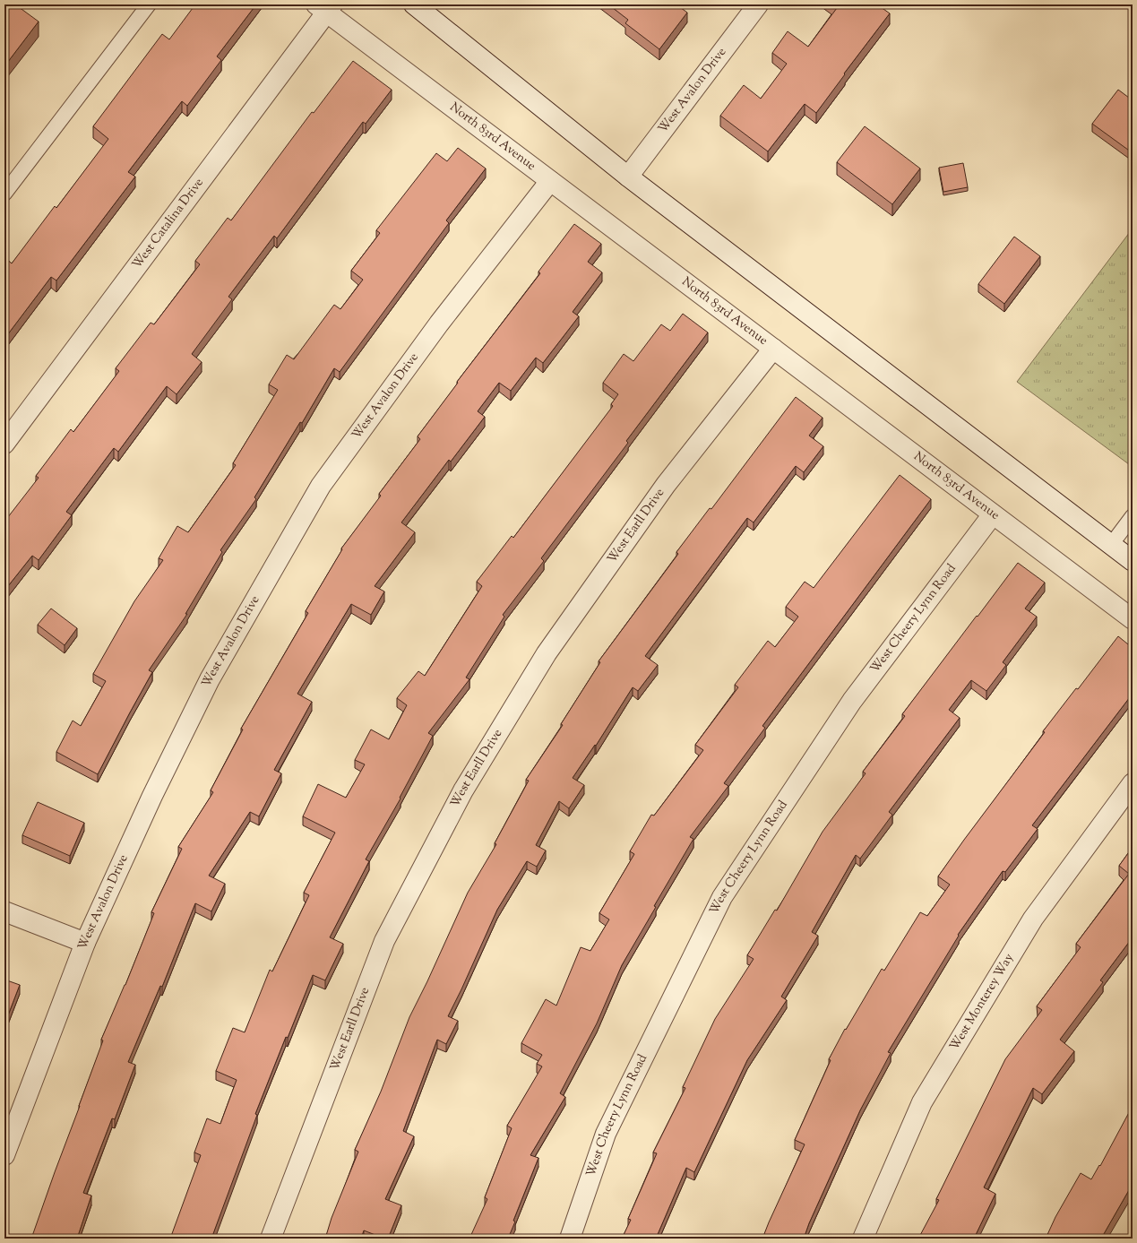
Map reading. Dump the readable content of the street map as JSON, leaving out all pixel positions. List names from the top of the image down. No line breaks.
{"streets":{"street":["West Avalon Drive","North 83rd Avenue","West Catalina Drive","West Earll Drive","West Cheery Lynn Road","West Monterey Way"]},"crossings":[["West Avalon Drive","North 83rd Avenue"],["North 83rd Avenue","West Catalina Drive"],["North 83rd Avenue","West Earll Drive"],["North 83rd Avenue","West Cheery Lynn Road"]]}
